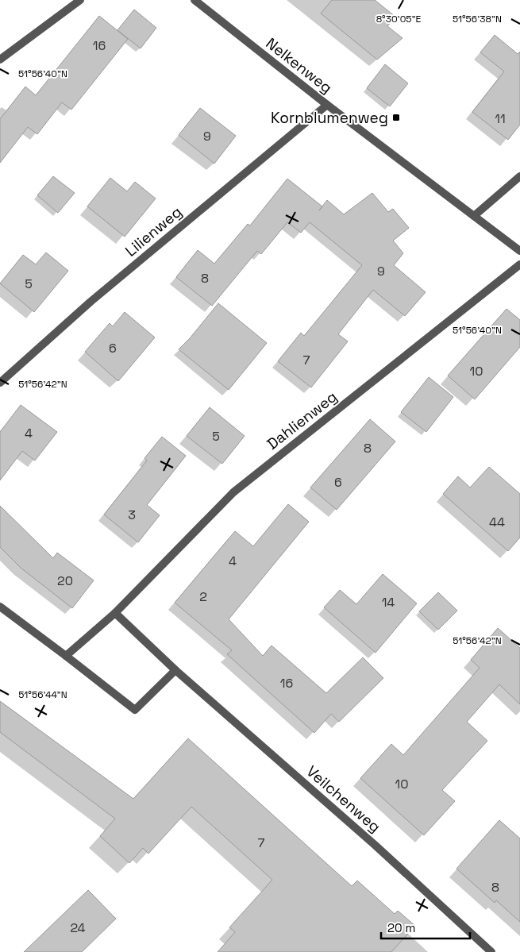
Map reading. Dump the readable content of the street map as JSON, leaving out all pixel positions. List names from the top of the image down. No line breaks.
{"streets":{"street":["Nelkenweg","Lilienweg","Dahlienweg","Veilchenweg"]},"crossings":[["Nelkenweg","Lilienweg"],["Dahlienweg","Veilchenweg"]],"places":{"transit":["Kornblumenweg"]},"house_numbers":["16","11","9","9","8","5","6","7","10","4","5","8","6","3","44","4","20","2","14","16","10","7","8","24"],"scale_bar":"20 m","coordinates":["8°30'05\"E","51°56'38\"N","51°56'40\"N","51°56'42\"N","51°56'44\"N"]}
